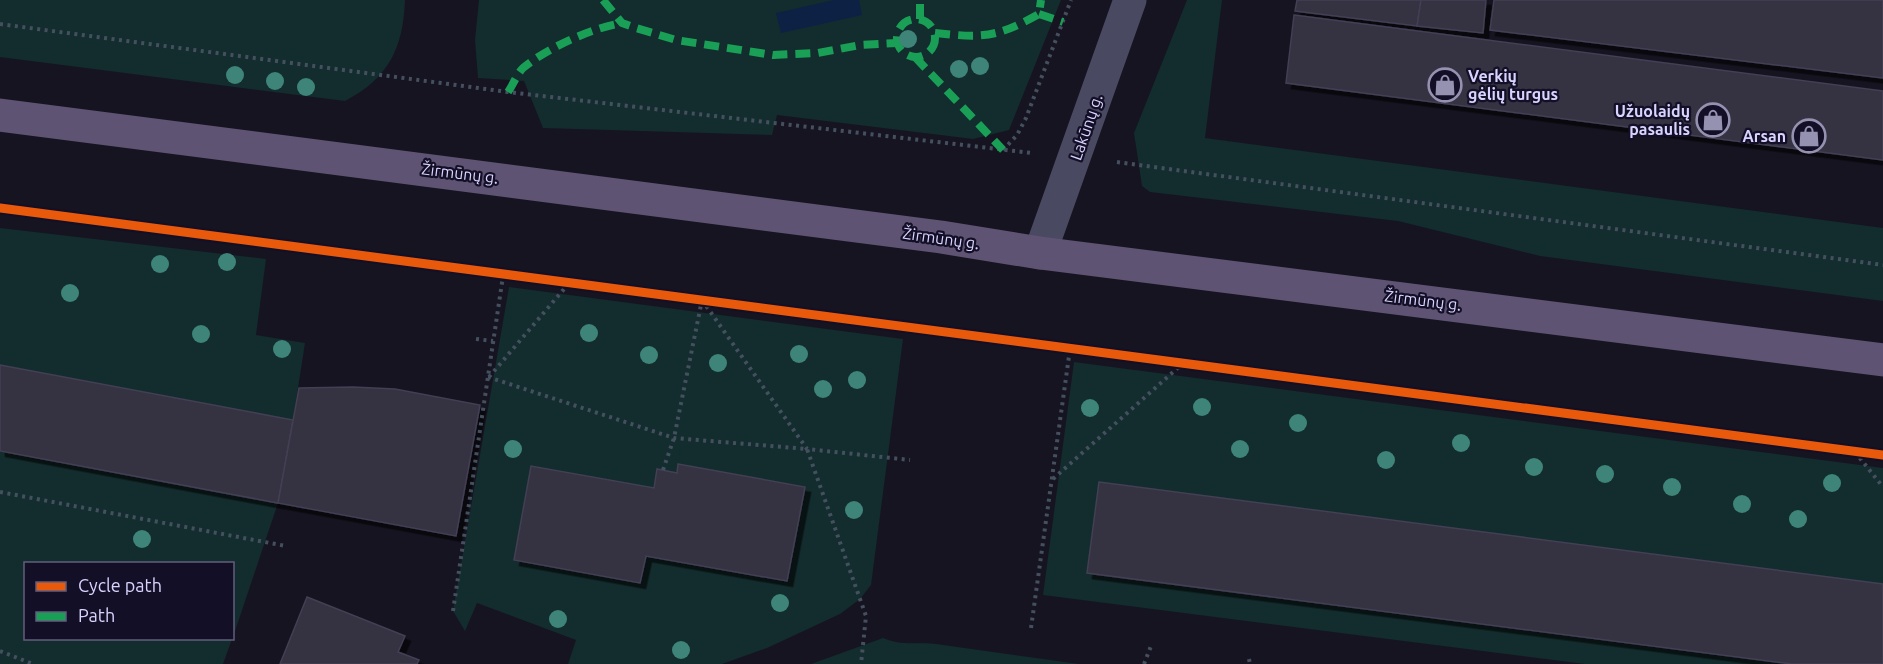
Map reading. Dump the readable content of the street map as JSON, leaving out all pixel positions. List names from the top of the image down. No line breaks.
{"streets":{"main road":["Žirmūnų g."],"street":["Lakūnų g."]},"crossings":[["Lakūnų g.","Žirmūnų g."]],"places":{"shop":["Verkių gėlių turgus","Užuolaidų pasaulis","Arsan"]},"legend":["Cycle path","Path"]}
